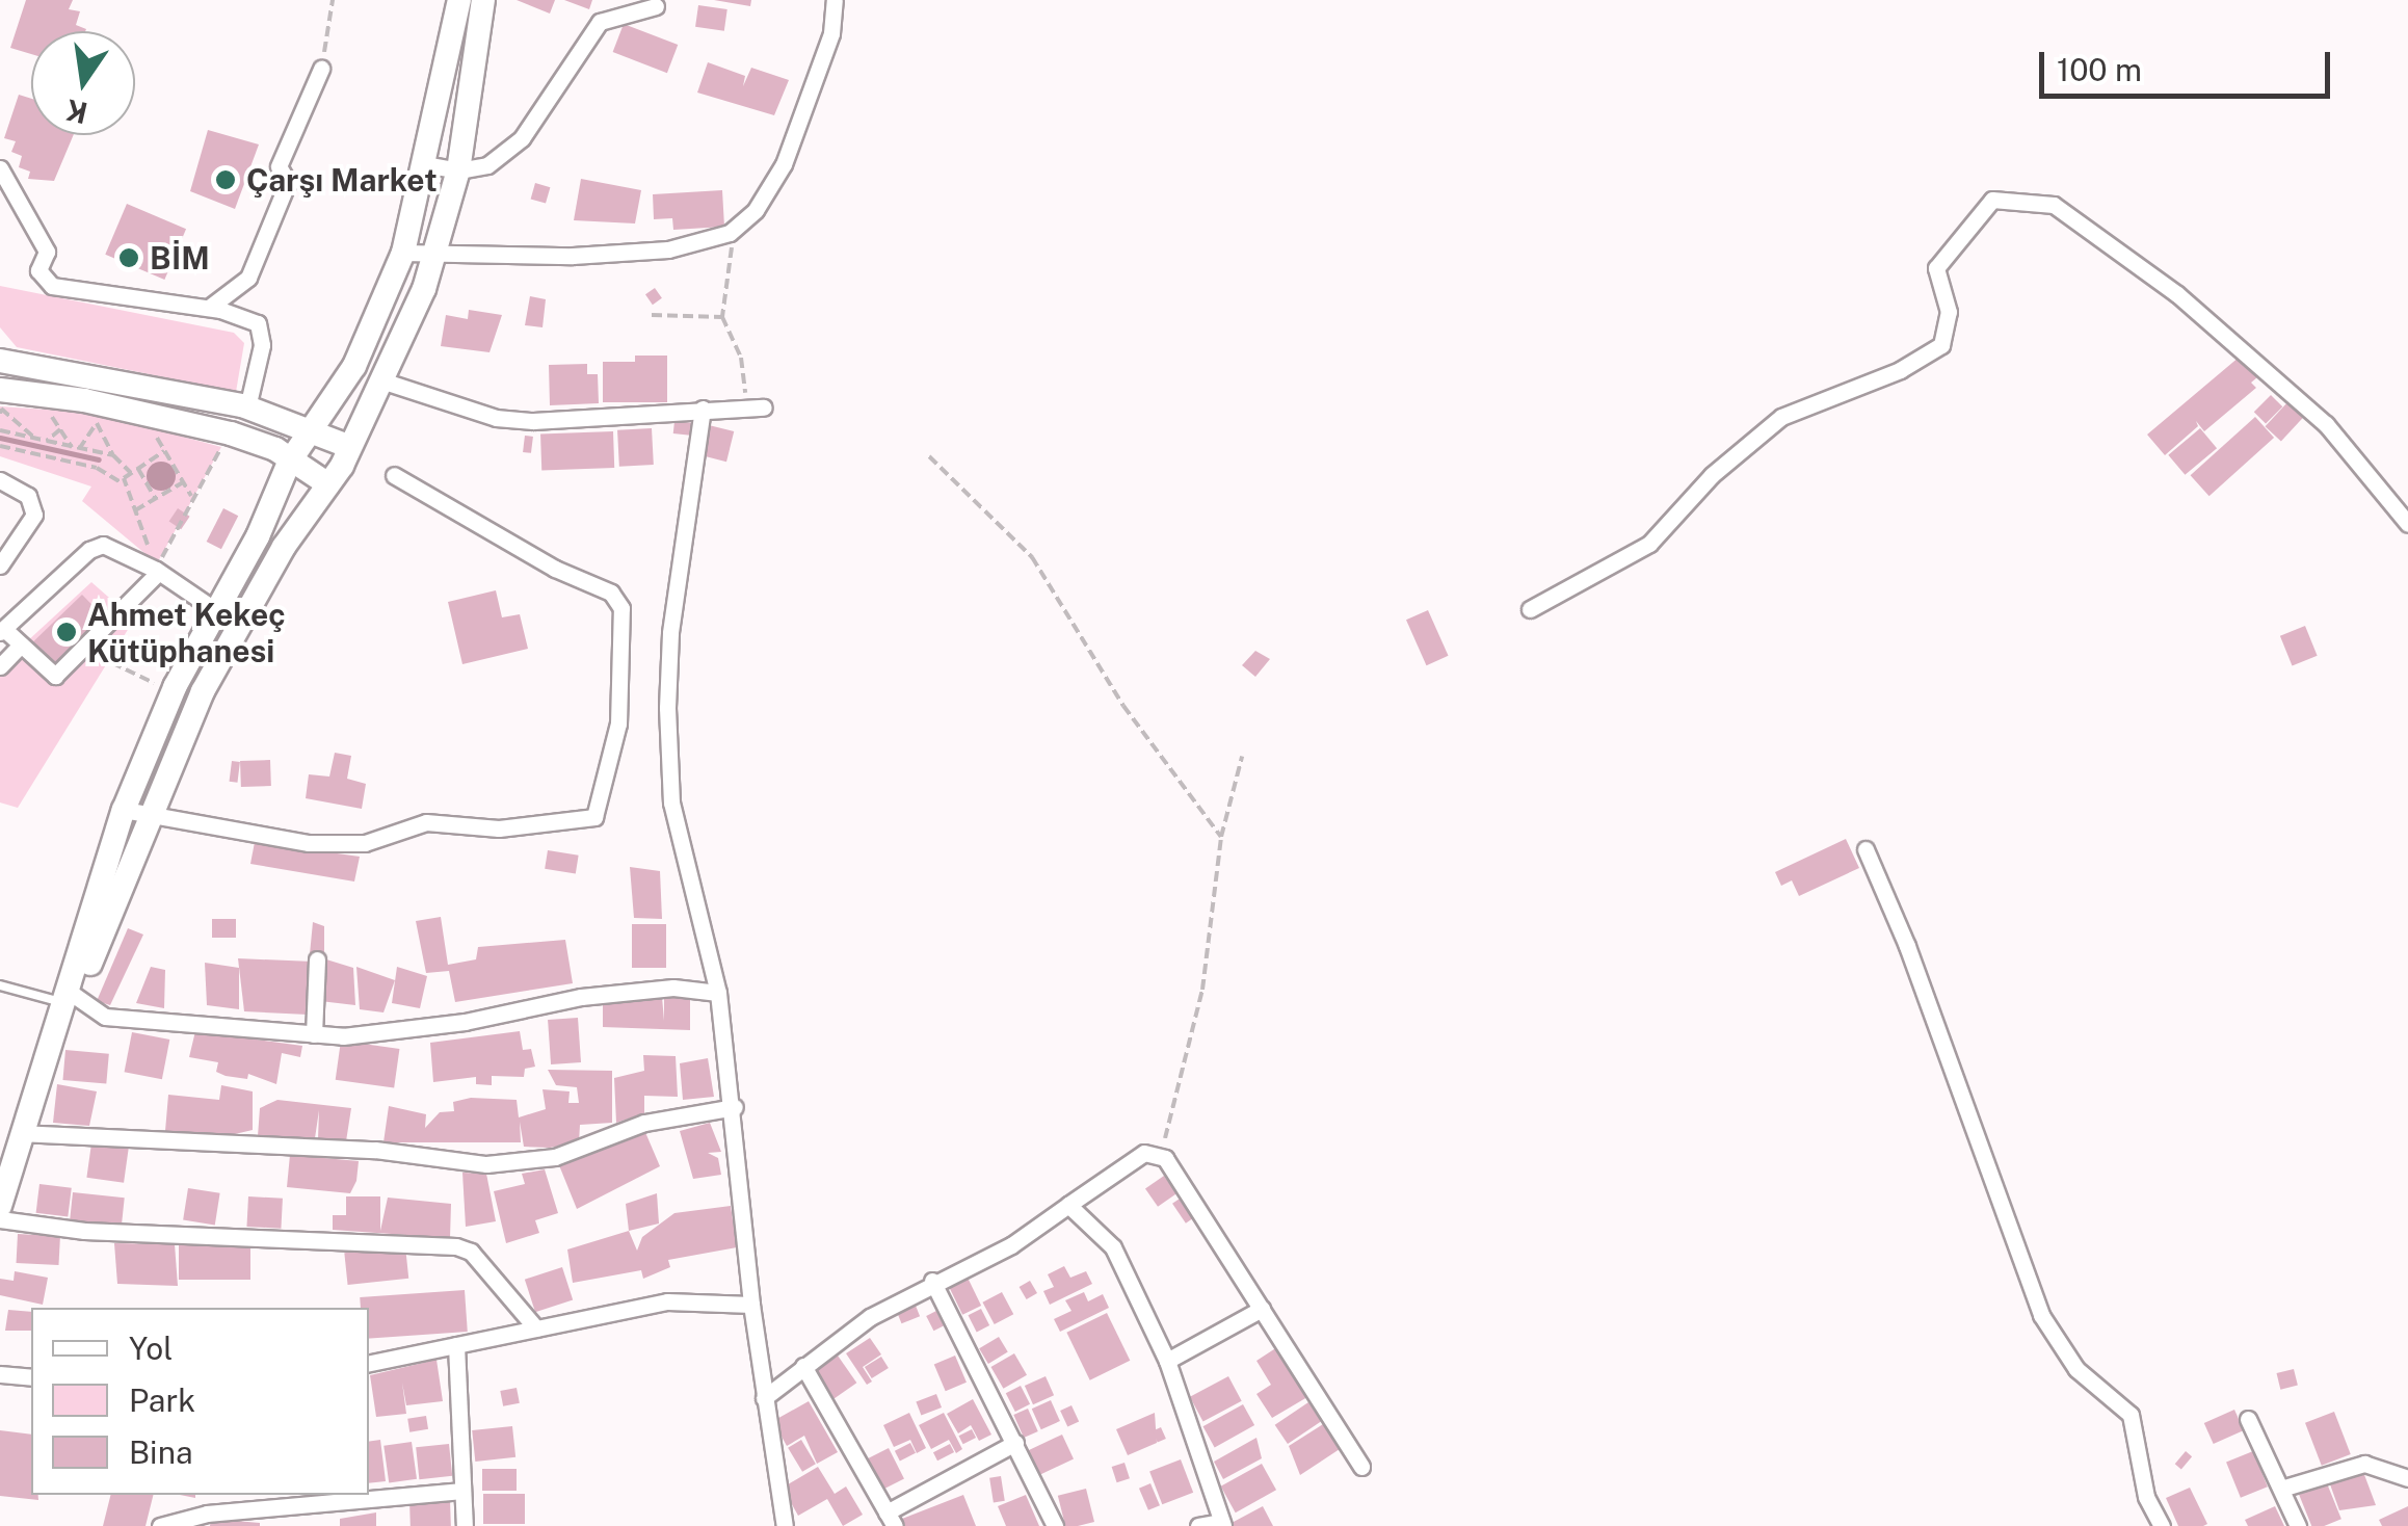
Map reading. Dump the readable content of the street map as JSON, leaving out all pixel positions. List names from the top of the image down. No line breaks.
{"places":["Çarşı Market","BİM","Ahmet Kekeç Kütüphanesi"],"legend":["Yol","Park","Bina"],"scale_bar":"100 m","north":"bottom"}
